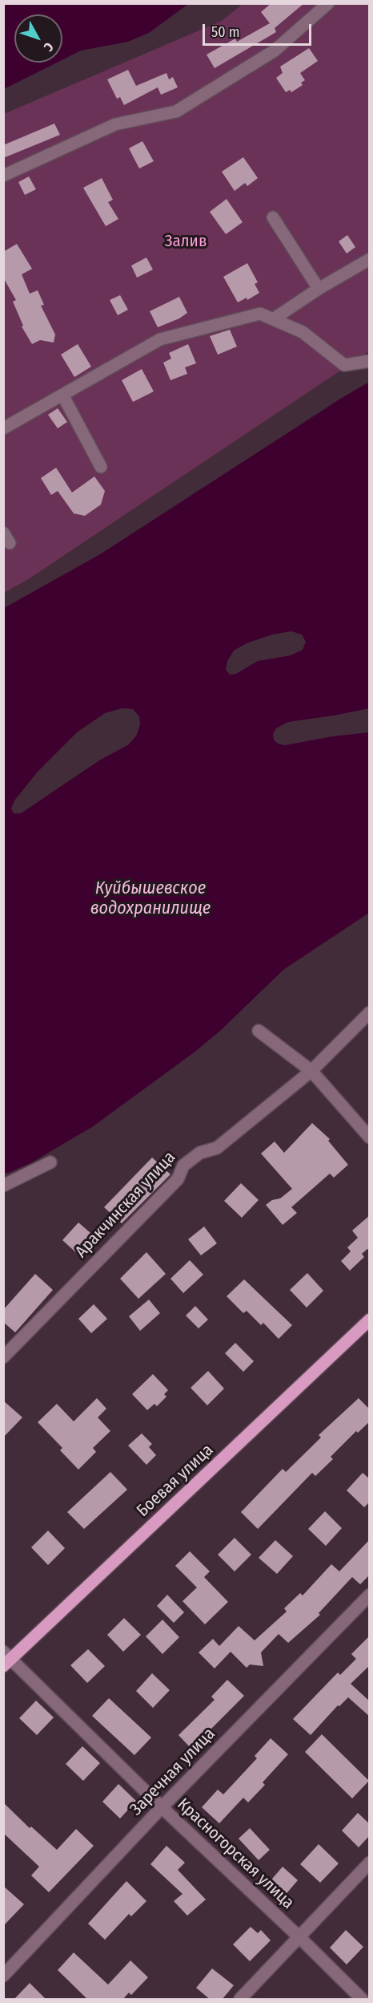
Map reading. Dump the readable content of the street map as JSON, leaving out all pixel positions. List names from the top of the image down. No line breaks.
{"streets":{"main road":["Боевая улица"],"street":["Аракчинская улица","Заречная улица","Красногорская улица"]},"crossings":[["Боевая улица","Красногорская улица"],["Заречная улица","Красногорская улица"]],"water":["Куйбышевское водохранилище"],"parks":["Залив"],"scale_bar":"50 m","north":"bottom right"}
